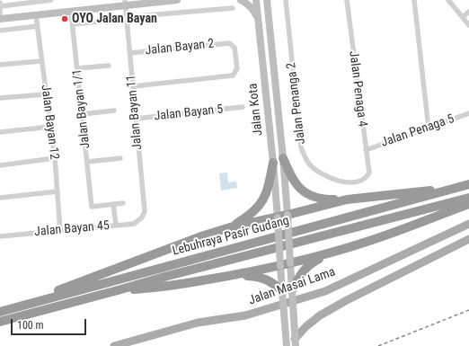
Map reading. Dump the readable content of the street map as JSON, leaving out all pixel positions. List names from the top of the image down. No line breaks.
{"streets":{"highway":["Lebuhraya Pasir Gudang"],"main road":["Jalan Kota","Jalan Masai Lama"],"street":["Jalan Bayan 2","Jalan Penaga 4","Jalan Penanga 2","Jalan Bayan 1/1","Jalan Bayan 11","Jalan Bayan 5","Jalan Bayan 12","Jalan Penaga 5","Jalan Bayan 45"]},"crossings":[["Jalan Bayan 2","Jalan Bayan 11"],["Jalan Penaga 4","Jalan Penanga 2"],["Jalan Penaga 4","Jalan Penaga 5"],["Jalan Bayan 11","Jalan Bayan 5"],["Jalan Bayan 11","Jalan Bayan 45"],["Jalan Bayan 12","Jalan Bayan 45"]],"places":["OYO Jalan Bayan"],"scale_bar":"100 m"}
